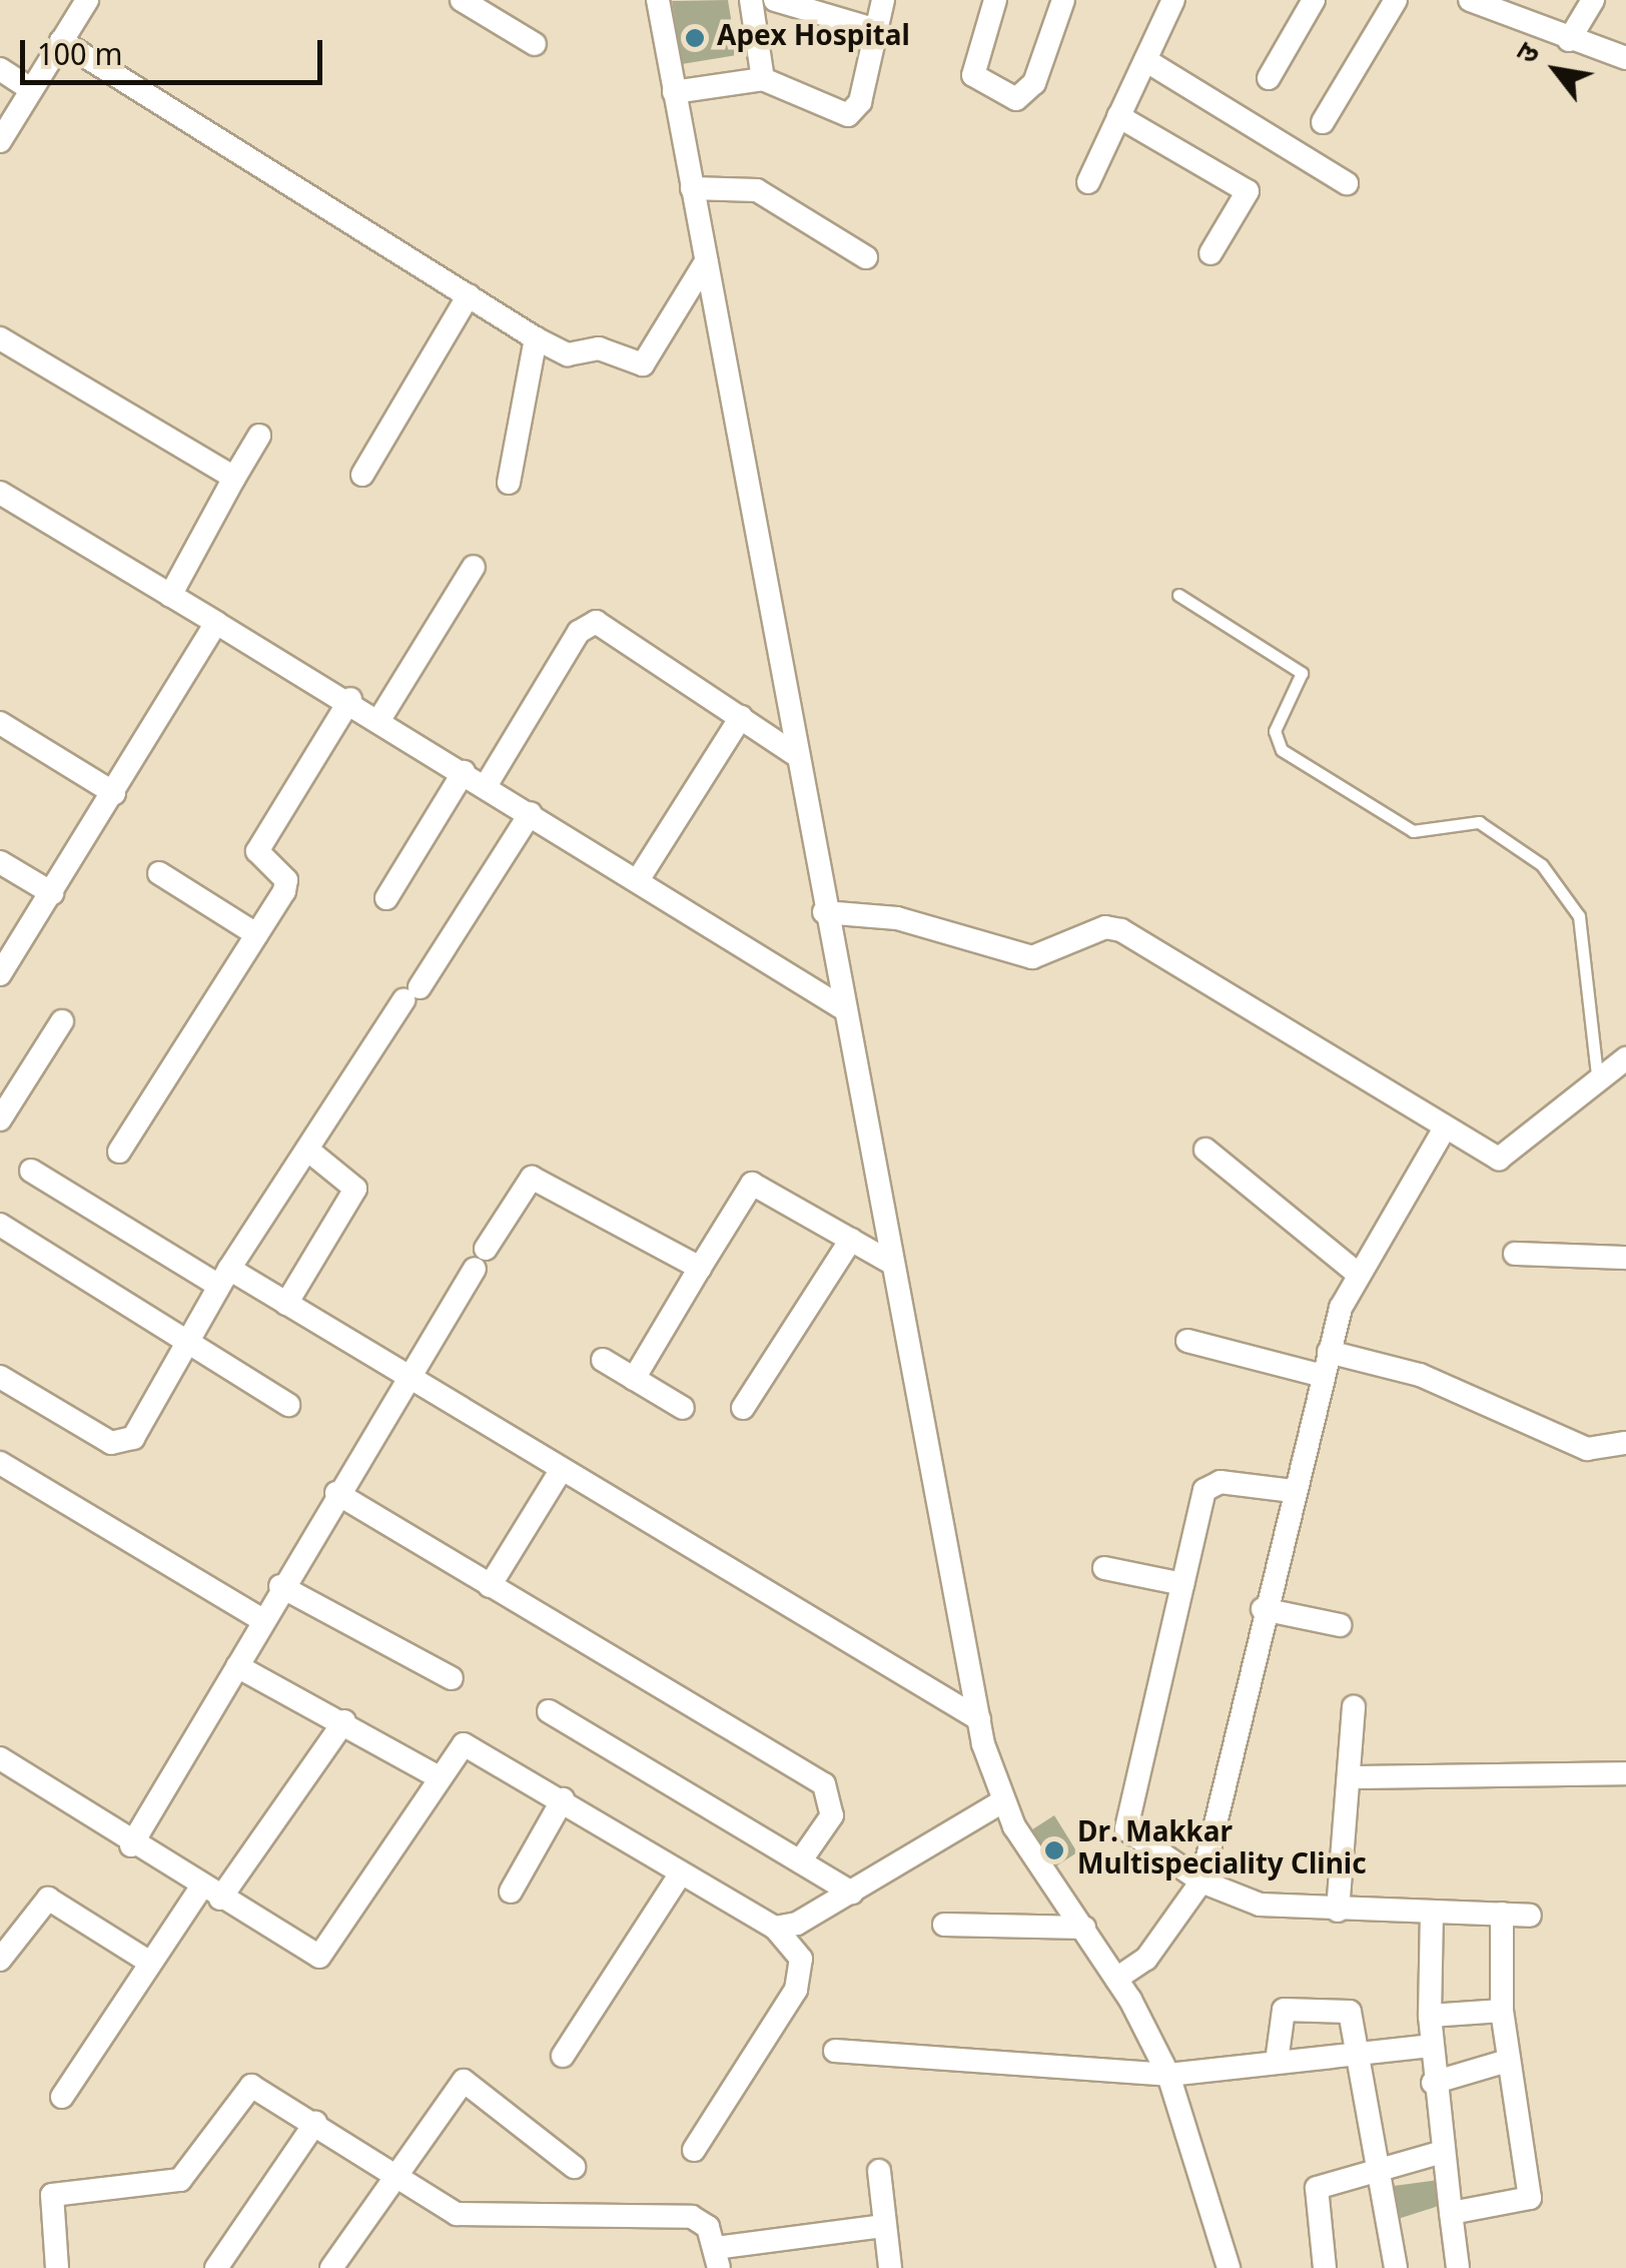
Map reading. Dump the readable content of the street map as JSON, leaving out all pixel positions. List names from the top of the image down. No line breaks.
{"places":["Apex Hospital","Dr. Makkar Multispeciality Clinic"],"scale_bar":"100 m","north":"top left"}
